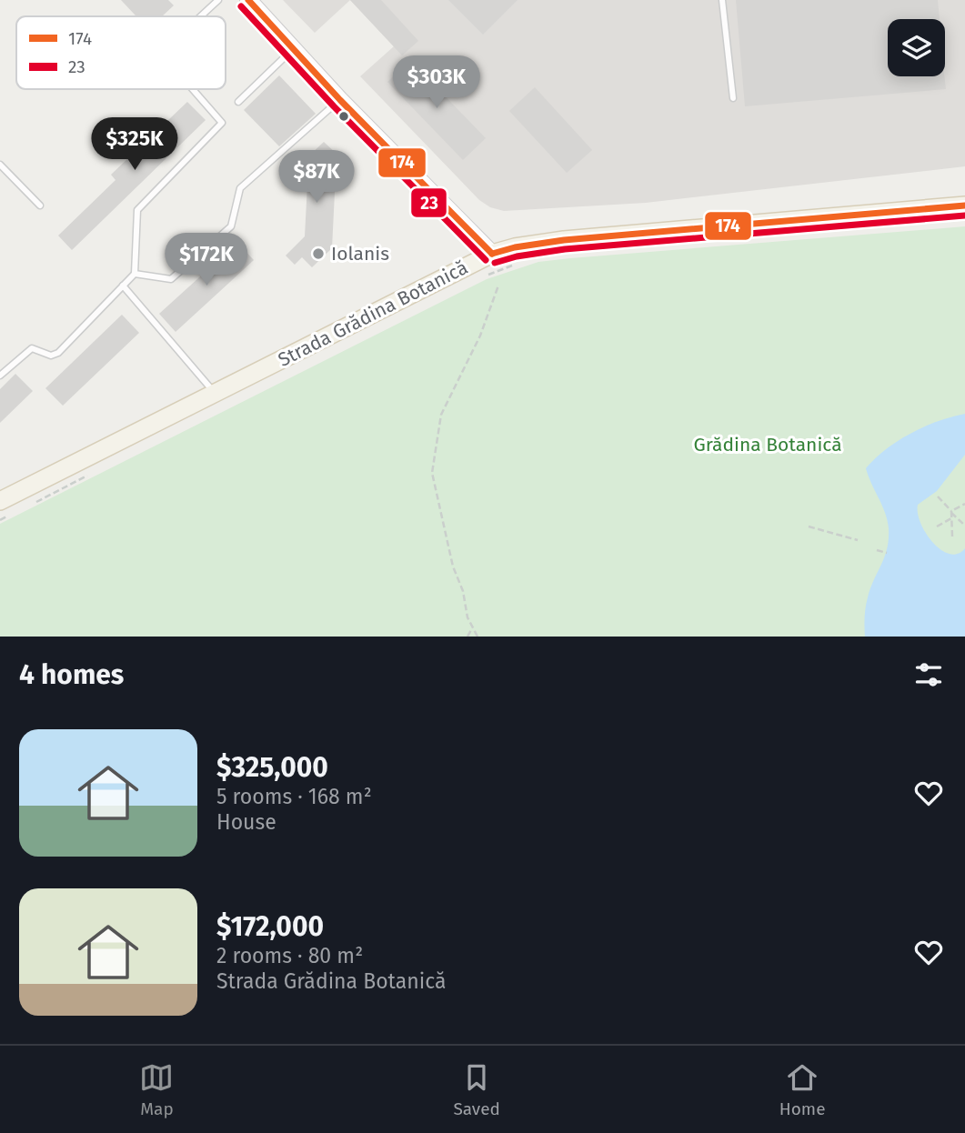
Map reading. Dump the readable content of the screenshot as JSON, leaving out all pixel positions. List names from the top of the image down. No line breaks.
{"streets":{"main road":["Strada Grădina Botanică"]},"parks":["Grădina Botanică"],"places":["Iolanis"],"lines":["transit line 174","transit line 23"],"legend":["174","23"],"page":{"price":["$303K","$325K","$87K","$172K"],"heading":"4 homes","list":[{"name":"$325,000","note":"5 rooms · 168 m² · House"},{"name":"$172,000","note":"2 rooms · 80 m² · Strada Grădina Botanică"}],"tabs":["Map","Saved","Home"]}}
